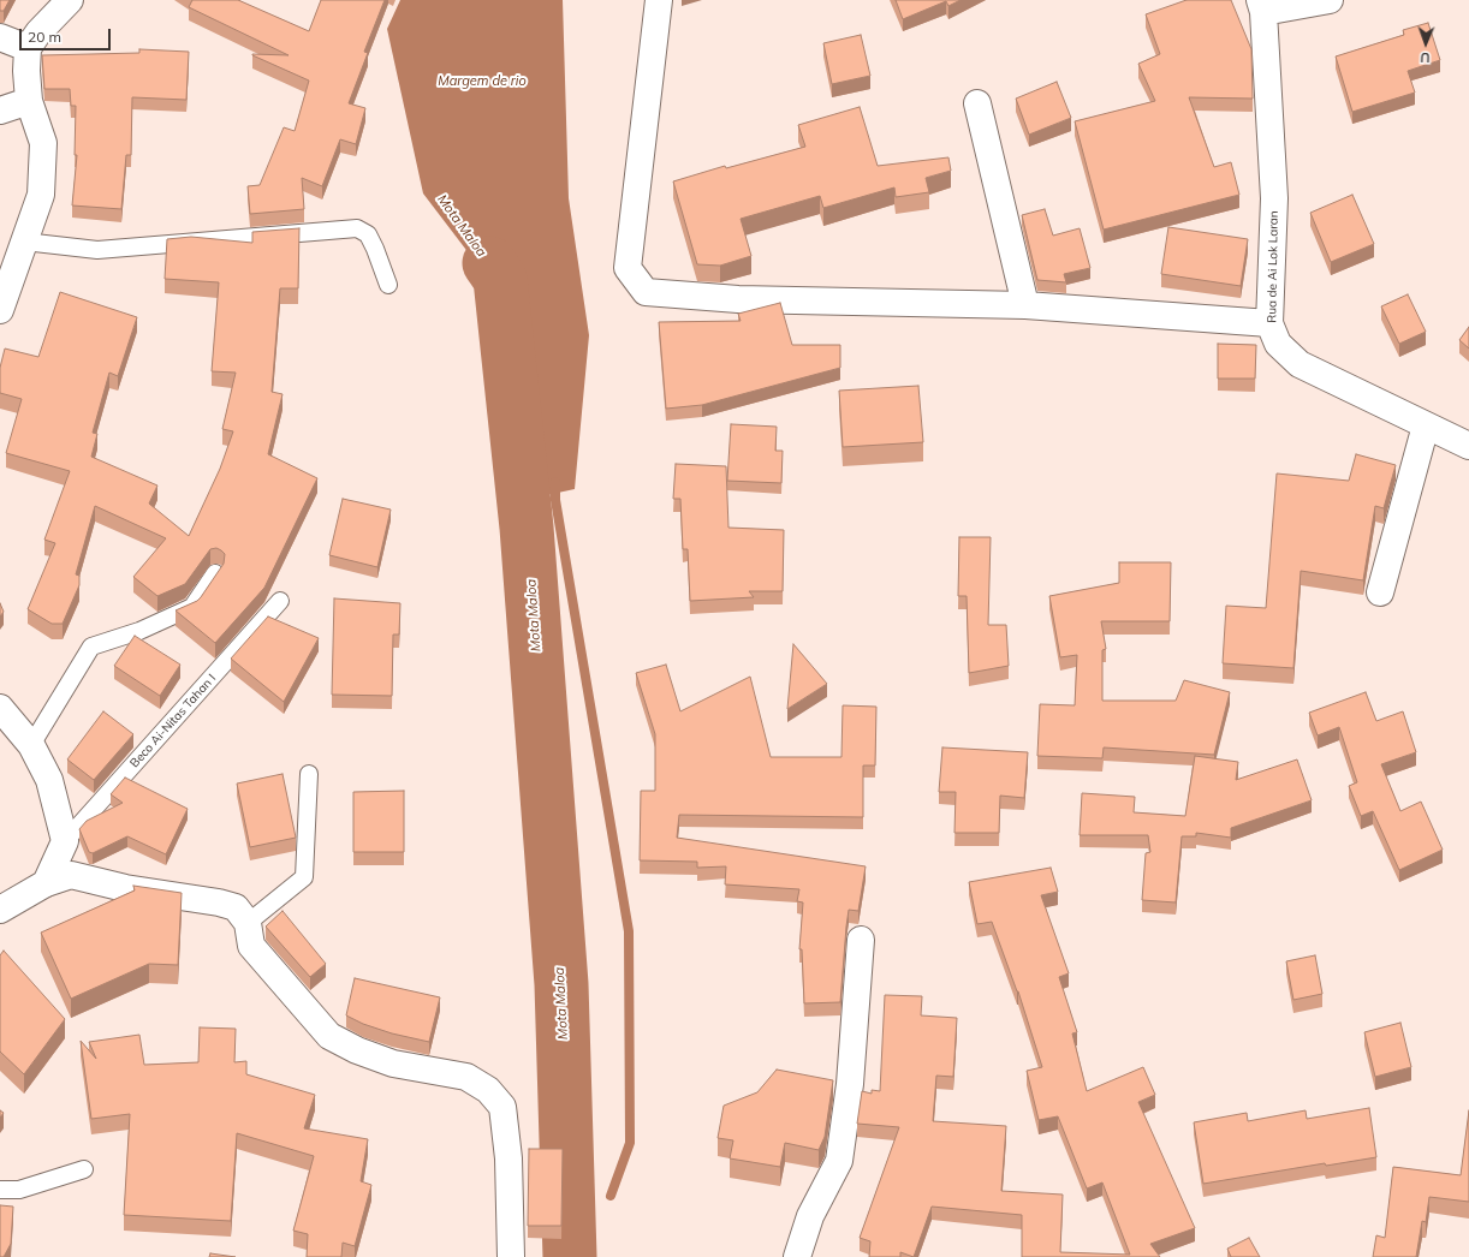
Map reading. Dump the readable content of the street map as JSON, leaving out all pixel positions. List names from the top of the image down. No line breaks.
{"streets":{"street":["Rua de Ai Lok Laran"],"lane":["Beco Ai-Nitas Tahan I"]},"water":["Margem de rio","Mota Maloa"],"scale_bar":"20 m","north":"bottom"}
